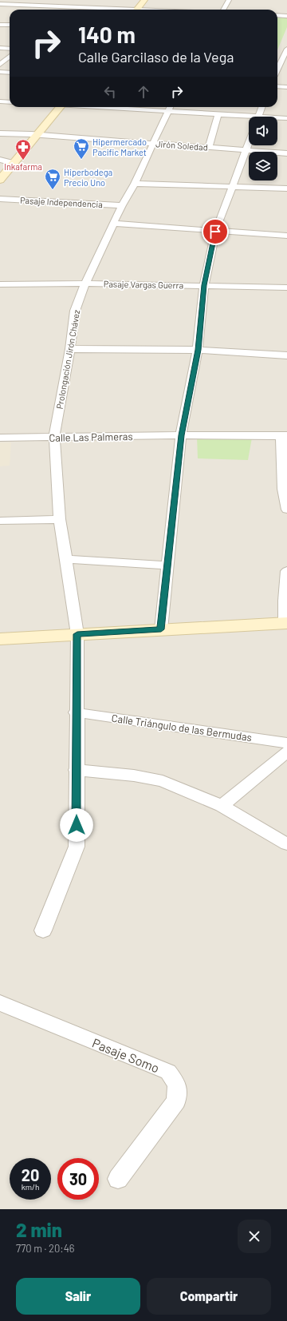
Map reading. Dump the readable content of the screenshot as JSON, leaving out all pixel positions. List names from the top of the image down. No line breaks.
{"streets":{"street":["Jirón Soledad","Pasaje Independencia","Pasaje Vargas Guerra","Prolongación Jirón Chávez","Calle Las Palmeras","Calle Triángulo de las Bermudas","Pasaje Somo"]},"crossings":[["Jirón Soledad","Prolongación Jirón Chávez"],["Pasaje Independencia","Prolongación Jirón Chávez"],["Pasaje Vargas Guerra","Prolongación Jirón Chávez"],["Prolongación Jirón Chávez","Calle Las Palmeras"],["Prolongación Jirón Chávez","Calle Triángulo de las Bermudas"]],"places":{"supermarket":["Hipermercado Pacific Market","Hiperbodega Precio Uno"],"pharmacy":["Inkafarma"]},"page":{"turn":["140 m","Calle Garcilaso de la Vega"],"speed":"20 km/h","limit":"30","heading":["2 min","770 m · 20:46"],"buttons":["Salir","Compartir"]}}
